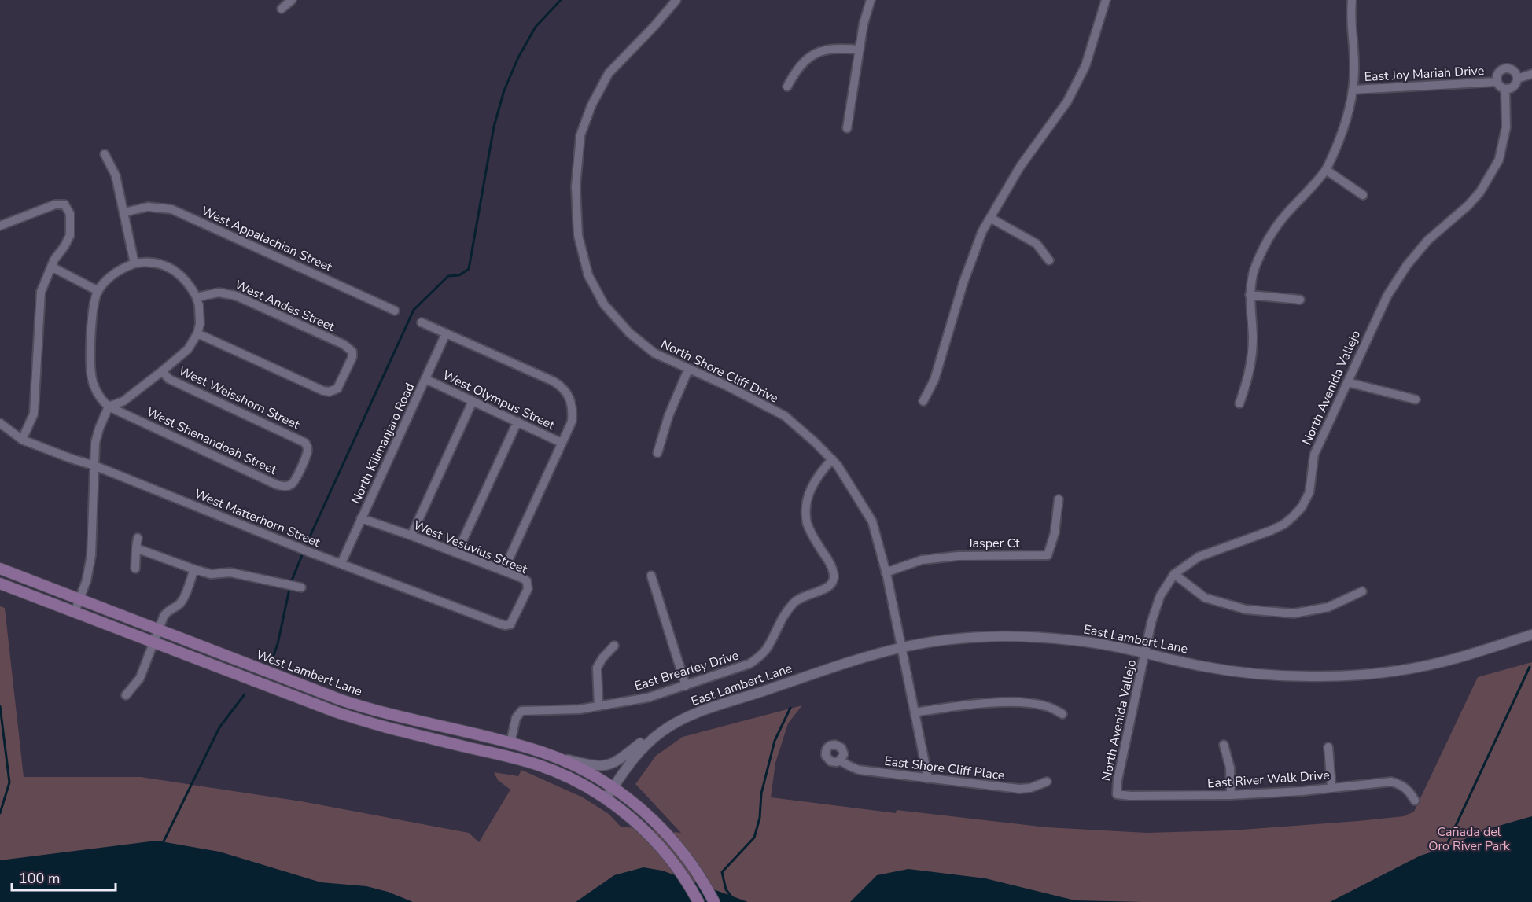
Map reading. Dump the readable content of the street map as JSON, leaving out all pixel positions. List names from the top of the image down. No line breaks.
{"streets":{"main road":["West Lambert Lane"],"street":["East Joy Mariah Drive","West Appalachian Street","West Andes Street","North Shore Cliff Drive","North Avenida Vallejo","West Weisshorn Street","West Olympus Street","West Shenandoah Street","North Kilimanjaro Road","West Matterhorn Street","Jasper Ct","West Vesuvius Street","East Lambert Lane","East Brearley Drive","East Shore Cliff Place","East River Walk Drive"]},"crossings":[["East Joy Mariah Drive","North Avenida Vallejo"],["West Andes Street","West Weisshorn Street"],["West Andes Street","West Shenandoah Street"],["North Shore Cliff Drive","Jasper Ct"],["North Shore Cliff Drive","East Lambert Lane"],["North Shore Cliff Drive","East Brearley Drive"],["North Shore Cliff Drive","East Shore Cliff Place"],["North Avenida Vallejo","East Lambert Lane"],["North Avenida Vallejo","East River Walk Drive"],["West Weisshorn Street","West Shenandoah Street"],["West Olympus Street","North Kilimanjaro Road"],["North Kilimanjaro Road","West Matterhorn Street"],["North Kilimanjaro Road","West Vesuvius Street"],["West Matterhorn Street","West Vesuvius Street"],["East Lambert Lane","West Lambert Lane"],["East Brearley Drive","West Lambert Lane"]],"parks":["Cañada del Oro River Park"],"scale_bar":"100 m"}
